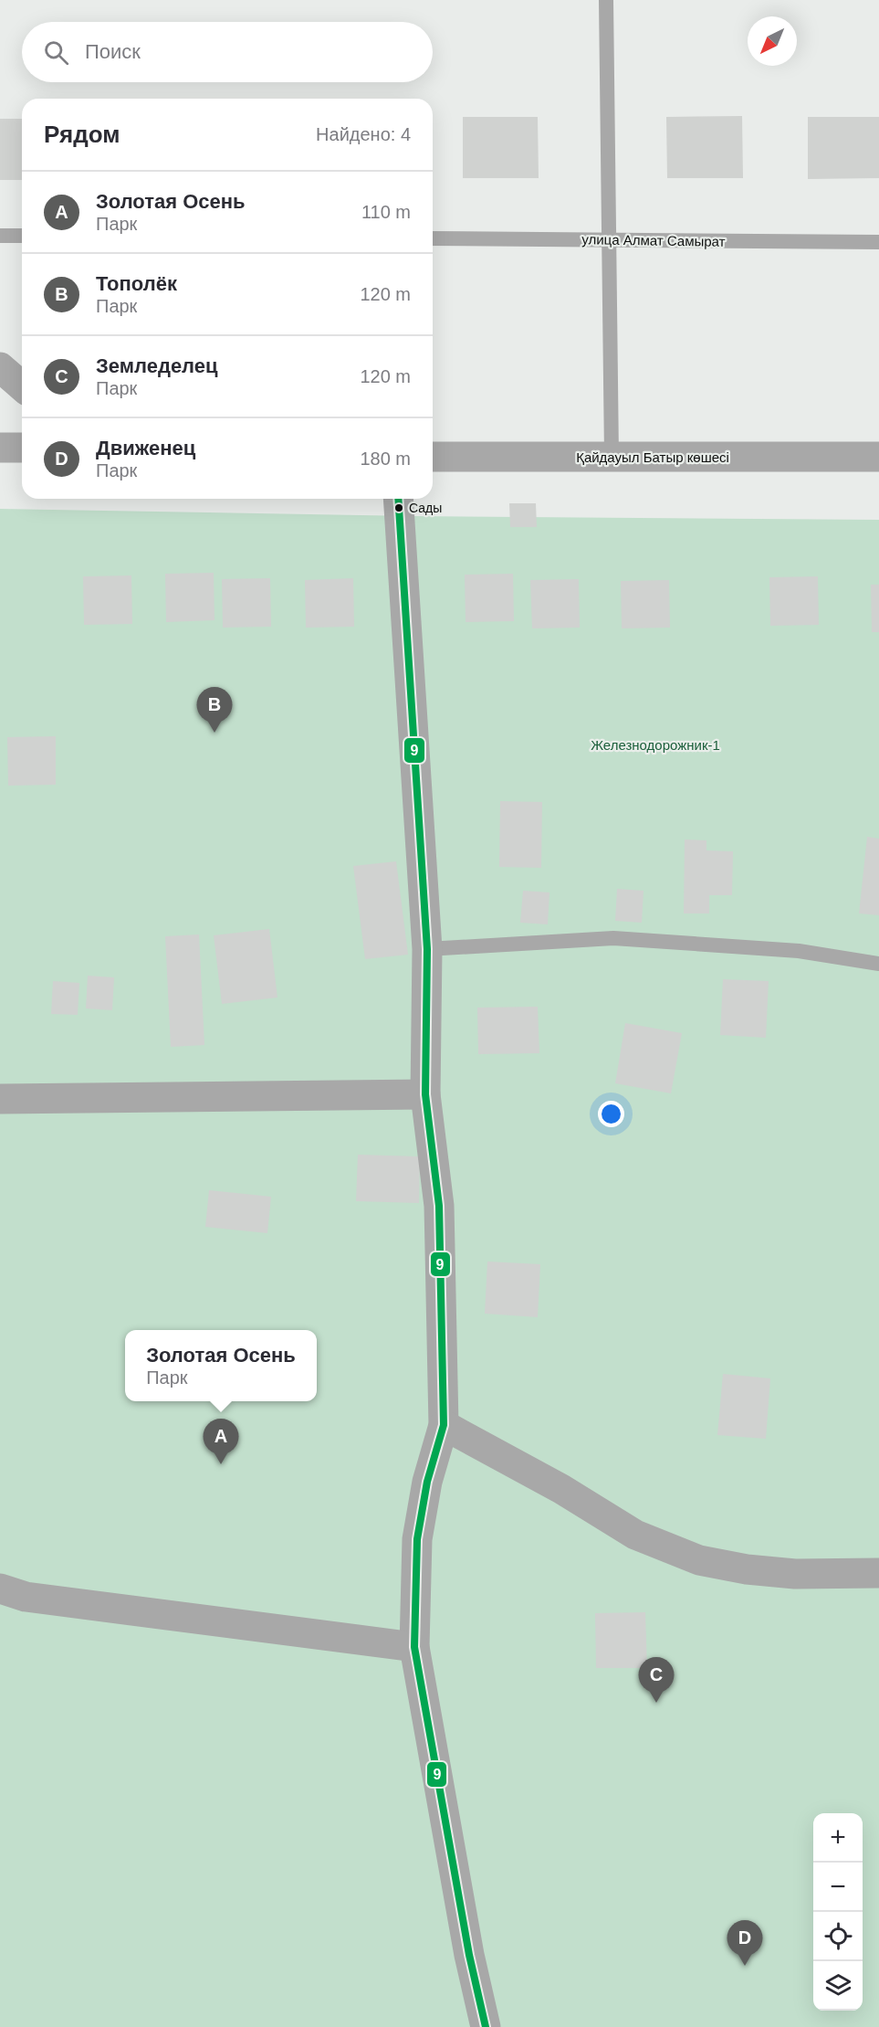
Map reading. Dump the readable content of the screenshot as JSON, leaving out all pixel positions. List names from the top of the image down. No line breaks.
{"streets":{"street":["Қайдауыл Батыр көшесі"],"lane":["улица Алмат Самырат"]},"parks":["Железнодорожник-1"],"places":["Сады"],"lines":["transit line 9"],"north":"bottom left","page":{"search":"Поиск","heading":["Рядом","Найдено: 4"],"list":[{"mark":"A","name":"Золотая Осень","note":"Парк","value":"110 m"},{"mark":"B","name":"Тополёк","note":"Парк","value":"120 m"},{"mark":"C","name":"Земледелец","note":"Парк","value":"120 m"},{"mark":"D","name":"Движенец","note":"Парк","value":"180 m"}],"pins":["B","A","C","D"],"popup":["Золотая Осень","Парк"],"map_buttons":["+","−"]}}
